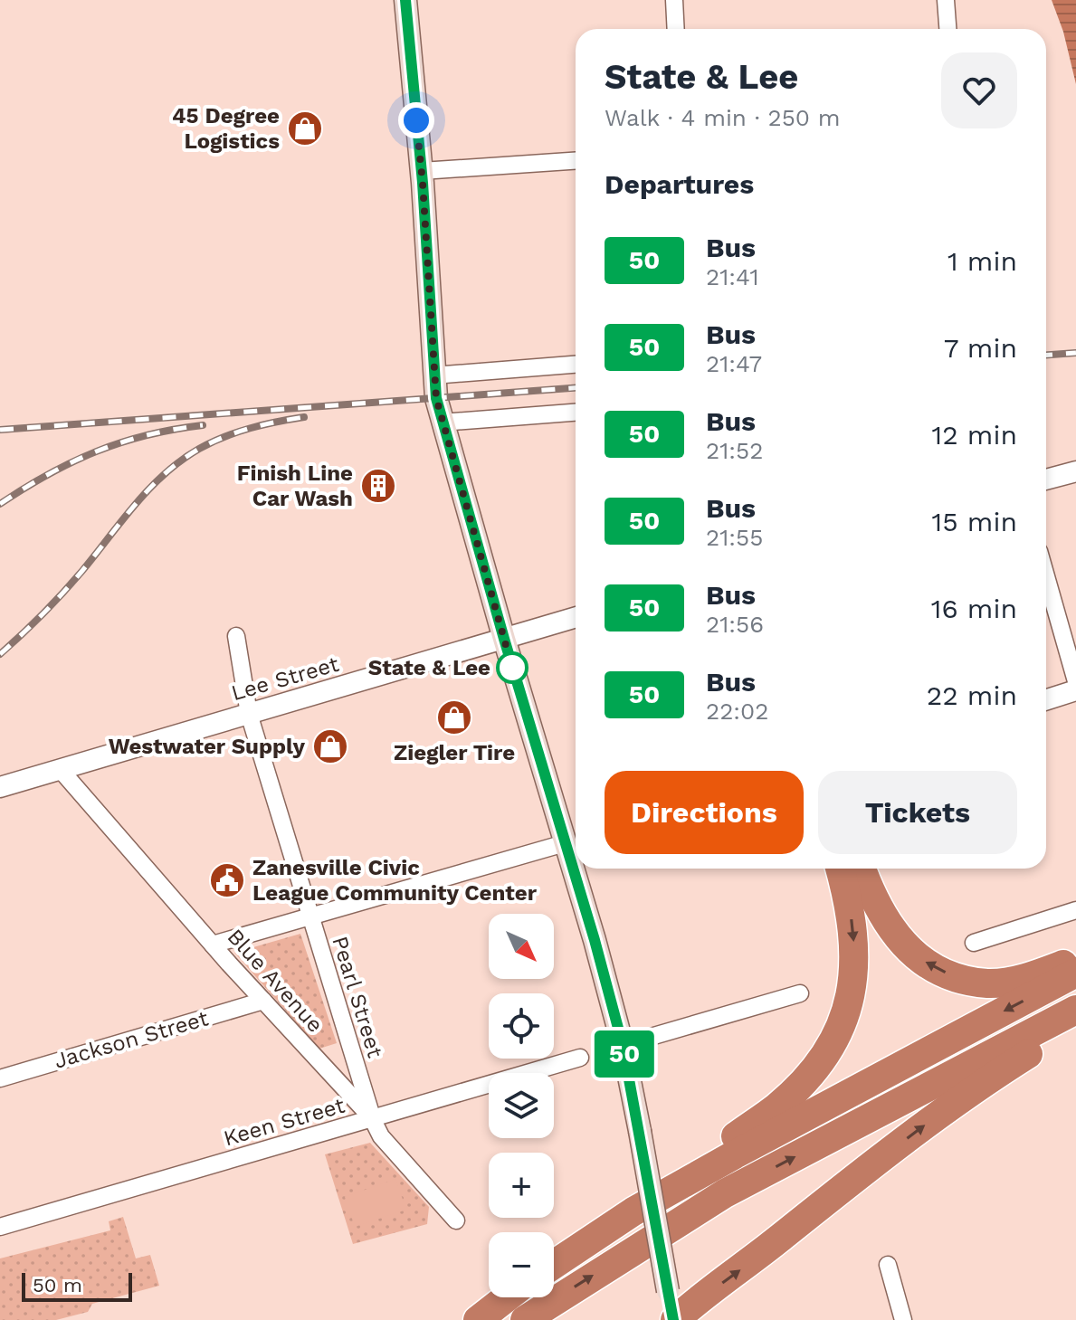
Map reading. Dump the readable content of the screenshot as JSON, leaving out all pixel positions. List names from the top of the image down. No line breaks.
{"streets":{"street":["Lee Street","Blue Avenue","Pearl Street","Jackson Street","Keen Street"]},"crossings":[["Lee Street","Blue Avenue"],["Lee Street","Pearl Street"],["Blue Avenue","Pearl Street"],["Blue Avenue","Jackson Street"],["Blue Avenue","Keen Street"],["Pearl Street","Keen Street"]],"places":{"shop":["45 Degree Logistics","Ziegler Tire","Westwater Supply"],"building":["Finish Line Car Wash"],"other":["State & Lee"],"public building":["Zanesville Civic League Community Center"]},"lines":["bus line 50"],"scale_bar":"50 m","north":"bottom right","page":{"on_map":"50","heading":[["State & Lee","Walk · 4 min · 250 m"],"Departures"],"list":[{"mark":"50","name":"Bus","note":"21:41","value":"1 min"},{"mark":"50","name":"Bus","note":"21:47","value":"7 min"},{"mark":"50","name":"Bus","note":"21:52","value":"12 min"},{"mark":"50","name":"Bus","note":"21:55","value":"15 min"},{"mark":"50","name":"Bus","note":"21:56","value":"16 min"},{"mark":"50","name":"Bus","note":"22:02","value":"22 min"}],"buttons":["Directions","Tickets"],"map_buttons":["+","−"],"scale":"50 m"}}
